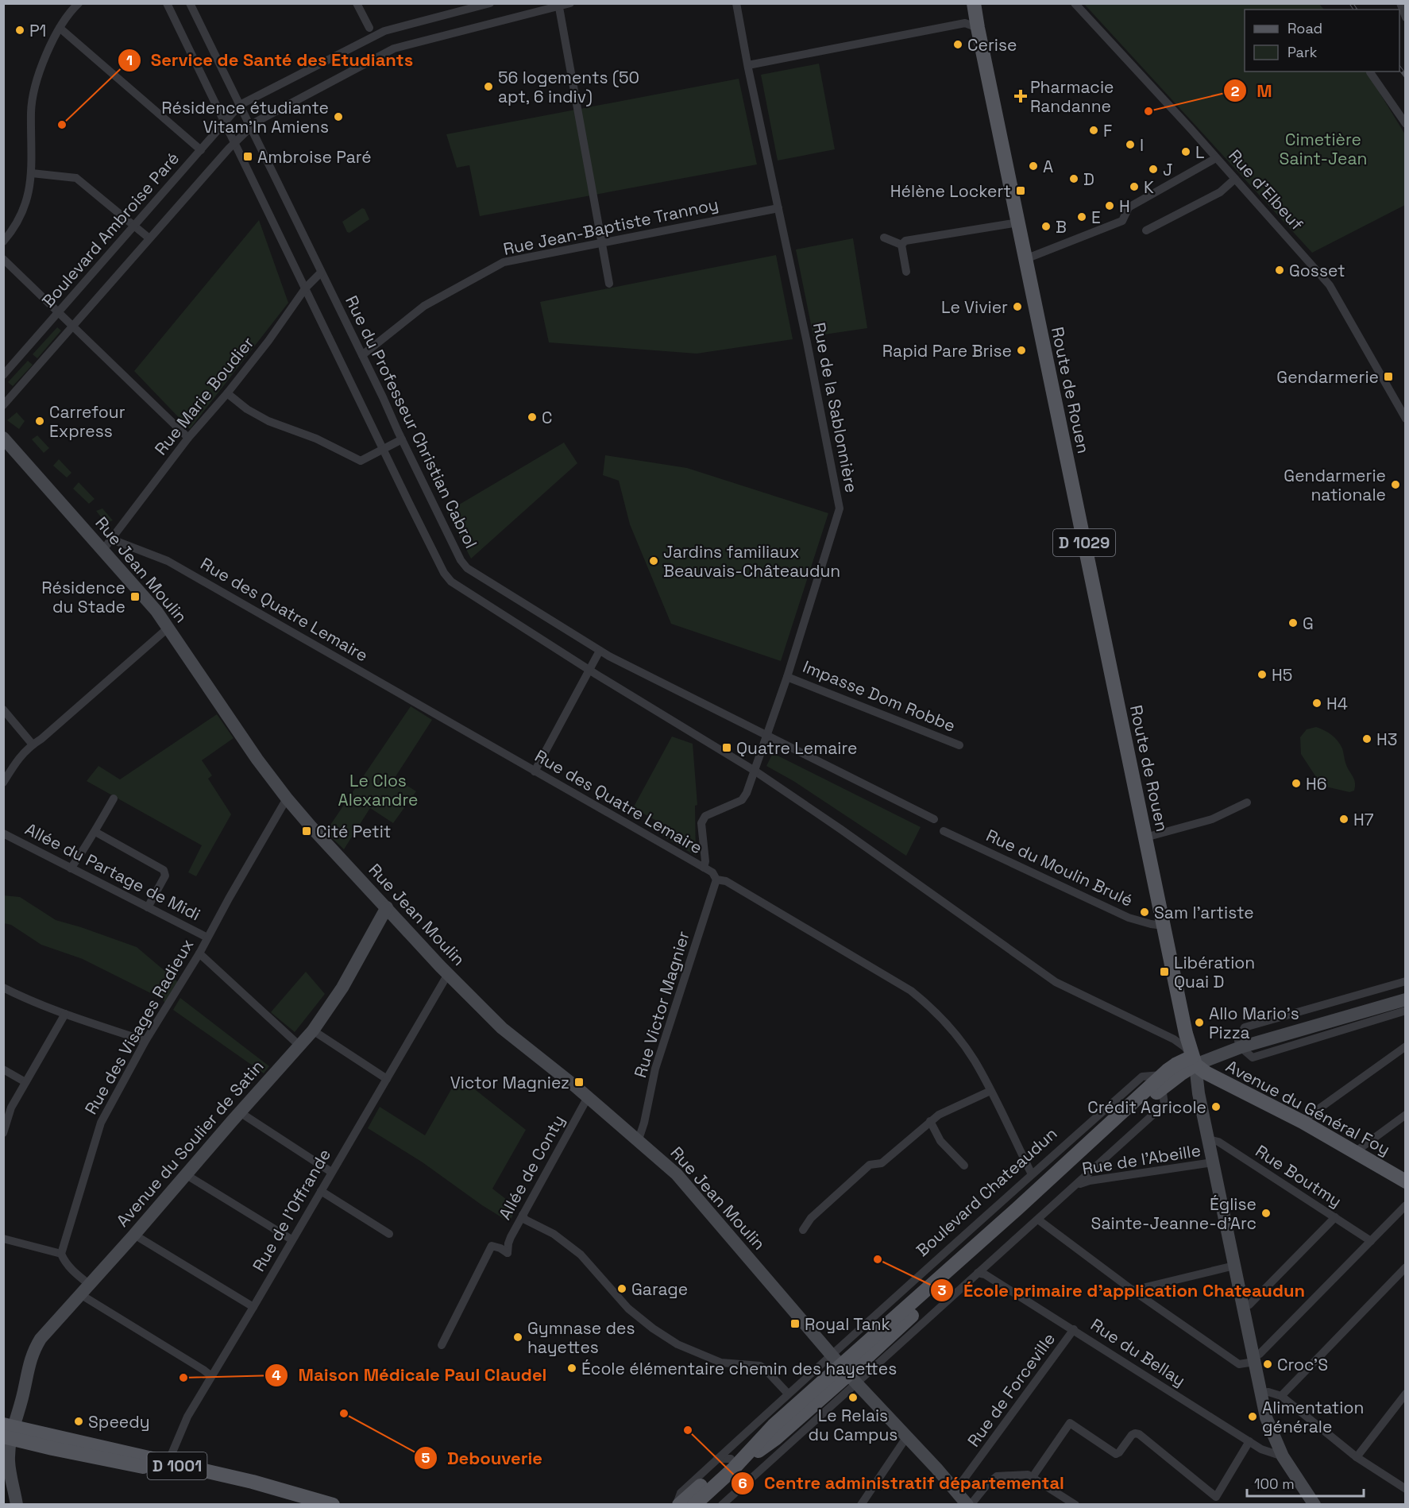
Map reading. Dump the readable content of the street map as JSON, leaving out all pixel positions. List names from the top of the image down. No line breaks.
{"streets":{"main road":["Route de Rouen","D 1029","Rue Jean Moulin","Avenue du Général Foy","Avenue du Soulier de Satin","Boulevard Chateaudun","D 1001"],"street":["Rue d'Elbeuf","Rue Jean-Baptiste Trannoy","Boulevard Ambroise Paré","Rue Marie Boudier","Rue de la Sablonnière","Rue du Professeur Christian Cabrol","Rue des Quatre Lemaire","Impasse Dom Robbe","Rue du Moulin Brulé","Allée du Partage de Midi","Rue Victor Magnier","Rue des Visages Radieux","Rue de l'Abeille","Allée de Conty","Rue Boutmy","Rue de l'Offrande","Rue du Bellay","Rue de Forceville"]},"crossings":[["Rue Jean-Baptiste Trannoy","Rue de la Sablonnière"],["Rue Jean-Baptiste Trannoy","Rue du Professeur Christian Cabrol"],["Boulevard Ambroise Paré","Rue du Professeur Christian Cabrol"],["Route de Rouen","Rue du Moulin Brulé"],["Route de Rouen","Avenue du Général Foy"],["Route de Rouen","Rue de l'Abeille"],["Route de Rouen","Rue Boutmy"],["Route de Rouen","Boulevard Chateaudun"],["Route de Rouen","Rue du Bellay"],["Rue Marie Boudier","Rue du Professeur Christian Cabrol"],["Rue Marie Boudier","Rue Jean Moulin"],["Rue Marie Boudier","Rue des Quatre Lemaire"],["Rue de la Sablonnière","Rue du Professeur Christian Cabrol"],["Rue de la Sablonnière","Rue des Quatre Lemaire"],["Rue de la Sablonnière","Impasse Dom Robbe"],["Rue Jean Moulin","Rue Victor Magnier"],["Rue Jean Moulin","Rue des Visages Radieux"],["Rue Jean Moulin","Avenue du Soulier de Satin"],["Rue Jean Moulin","Allée de Conty"],["Rue Jean Moulin","Boulevard Chateaudun"],["Rue Jean Moulin","Rue de l'Offrande"],["Rue Jean Moulin","Rue de Forceville"],["Rue des Quatre Lemaire","Rue Victor Magnier"],["Rue des Quatre Lemaire","Boulevard Chateaudun"],["Allée du Partage de Midi","Rue des Visages Radieux"],["Avenue du Général Foy","Boulevard Chateaudun"],["Avenue du Soulier de Satin","D 1001"],["Rue de l'Abeille","Boulevard Chateaudun"],["Boulevard Chateaudun","Rue du Bellay"],["Rue de l'Offrande","D 1001"],["Rue du Bellay","Rue de Forceville"]],"parks":["Cimetière Saint-Jean","Le Clos Alexandre"],"places":{"other":["P1","Cerise","56 logements (50 apt, 6 indiv)","M","Résidence étudiante Vitam'In Amiens","Service de Santé des Etudiants","F","I","L","A","J","D","K","H","E","B","Gosset","Le Vivier","Rapid Pare Brise","C","Carrefour Express","Gendarmerie nationale","Jardins familiaux Beauvais-Châteaudun","G","H5","H4","H3","H6","H7","Sam l'artiste","Allo Mario's Pizza","Crédit Agricole","Église Sainte-Jeanne-d'Arc","École primaire d'application Chateaudun","Garage","Gymnase des hayettes","Croc'S","École élémentaire chemin des hayettes","Maison Médicale Paul Claudel","Le Relais du Campus","Debouverie","Alimentation générale","Speedy","Centre administratif départemental"],"health":["Pharmacie Randanne"],"transit":["Ambroise Paré","Hélène Lockert","Gendarmerie","Résidence du Stade","Quatre Lemaire","Cité Petit","Libération Quai D","Victor Magniez","Royal Tank"]},"legend":["Road","Park"],"scale_bar":"100 m"}
